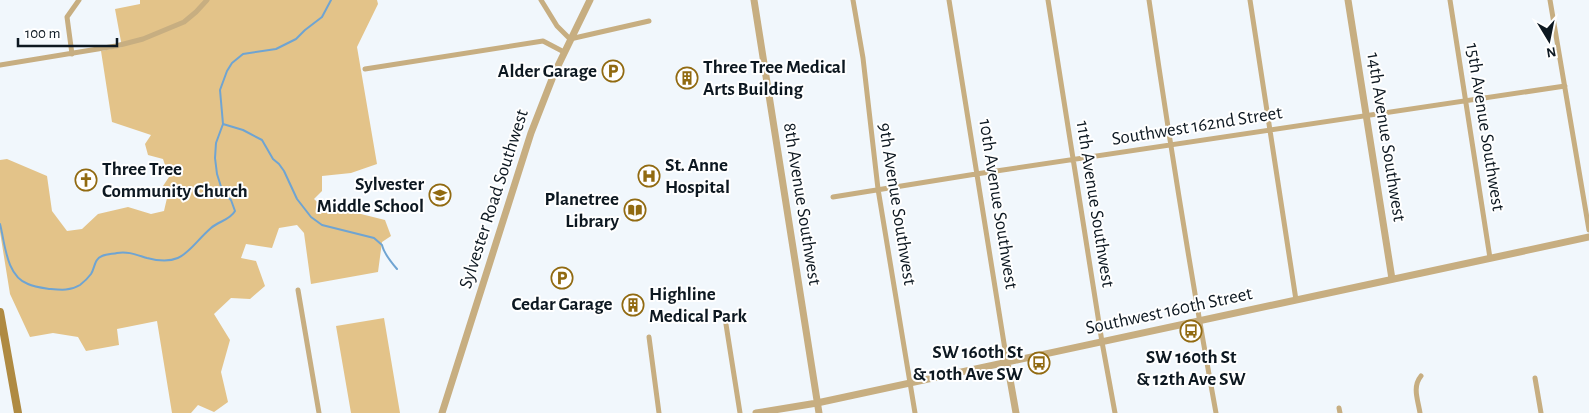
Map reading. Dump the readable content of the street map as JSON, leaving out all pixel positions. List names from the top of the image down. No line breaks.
{"streets":{"street":["Southwest 162nd Street","15th Avenue Southwest","14th Avenue Southwest","Sylvester Road Southwest","8th Avenue Southwest","9th Avenue Southwest","10th Avenue Southwest","11th Avenue Southwest","Southwest 160th Street"]},"crossings":[["Southwest 162nd Street","15th Avenue Southwest"],["Southwest 162nd Street","14th Avenue Southwest"],["Southwest 162nd Street","9th Avenue Southwest"],["Southwest 162nd Street","10th Avenue Southwest"],["Southwest 162nd Street","11th Avenue Southwest"],["15th Avenue Southwest","Southwest 160th Street"],["14th Avenue Southwest","Southwest 160th Street"],["8th Avenue Southwest","Southwest 160th Street"],["9th Avenue Southwest","Southwest 160th Street"],["10th Avenue Southwest","Southwest 160th Street"],["11th Avenue Southwest","Southwest 160th Street"]],"places":{"parking":["Alder Garage","Cedar Garage"],"building":["Three Tree Medical Arts Building","Highline Medical Park"],"hospital":["St. Anne Hospital"],"church":["Three Tree Community Church"],"school or university":["Sylvester Middle School"],"library":["Planetree Library"],"bus stop":["SW 160th St & 12th Ave SW","SW 160th St & 10th Ave SW"]},"scale_bar":"100 m","north":"bottom"}
